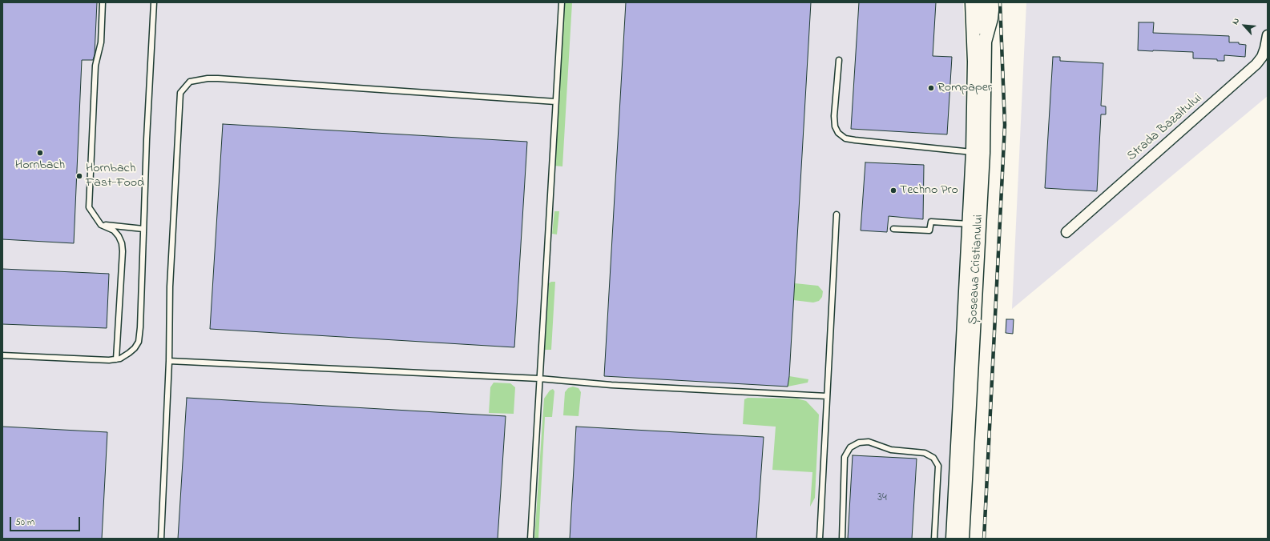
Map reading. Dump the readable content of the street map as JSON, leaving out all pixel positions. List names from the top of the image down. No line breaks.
{"streets":{"main road":["Șoseaua Cristianului"],"street":["Strada Bazaltului"]},"places":["Rompaper","Hornbach","Hornbach Fast-Food","Techno Pro"],"house_numbers":["34"],"scale_bar":"50 m","north":"top left"}
